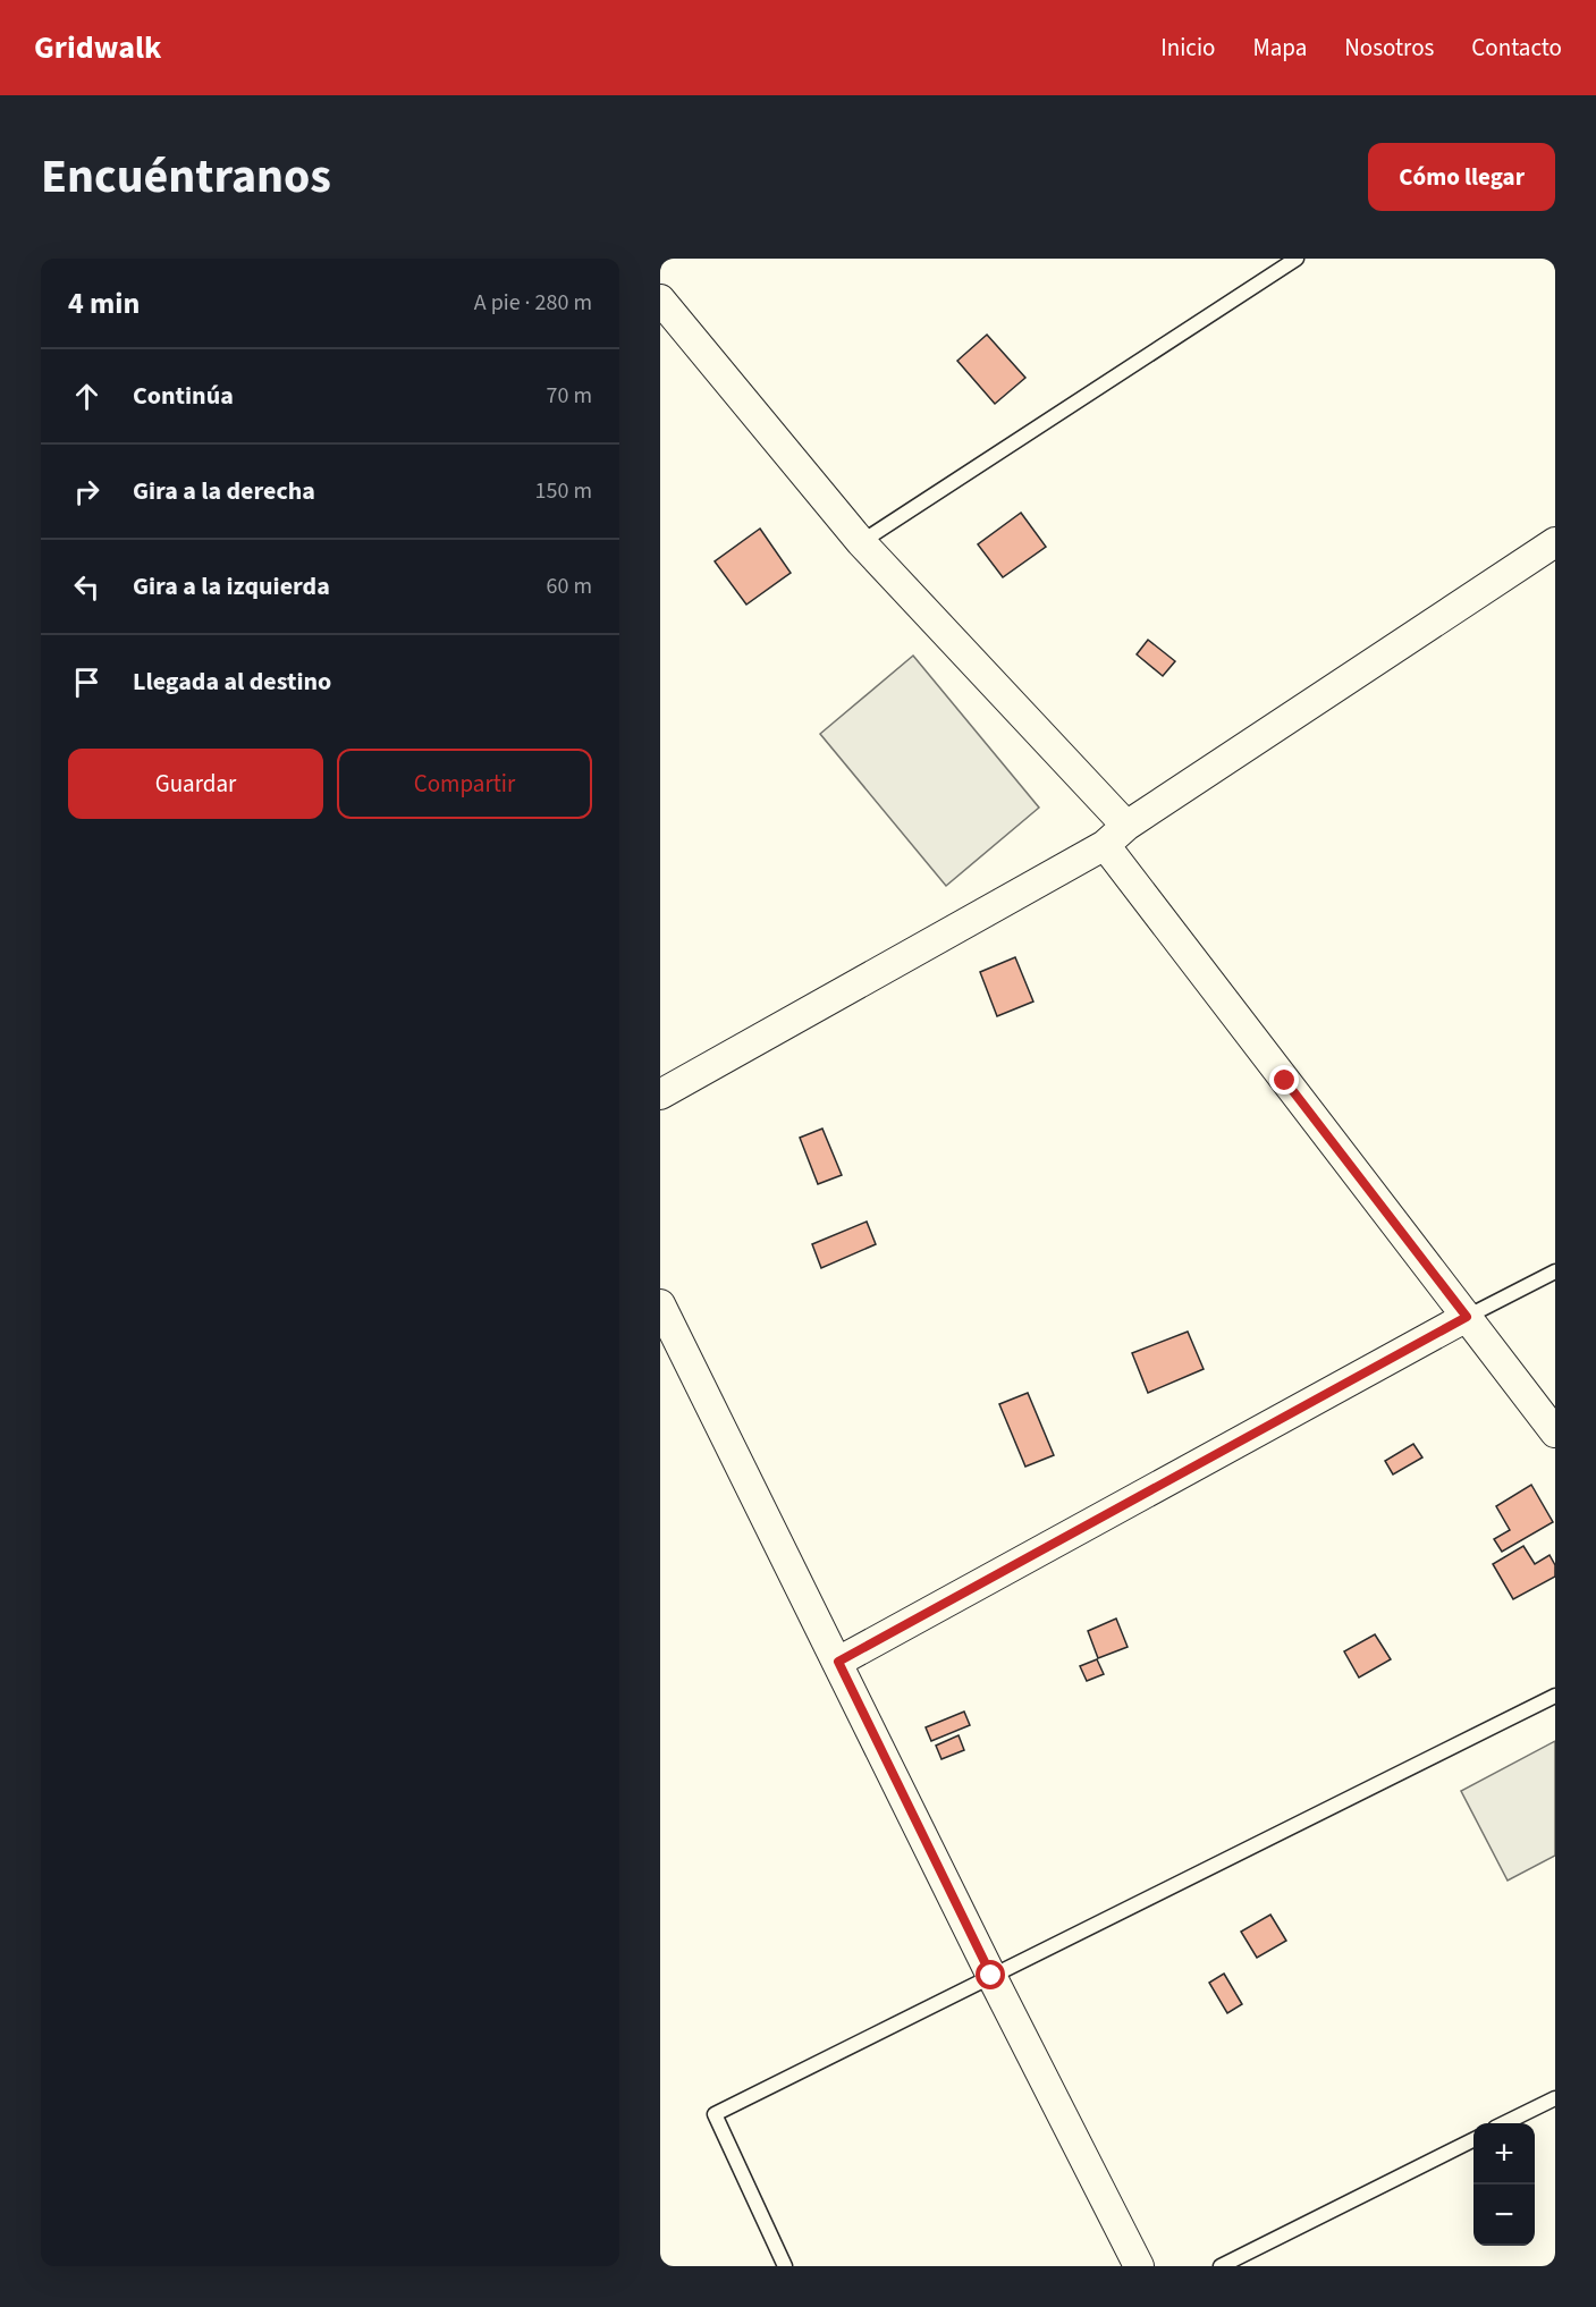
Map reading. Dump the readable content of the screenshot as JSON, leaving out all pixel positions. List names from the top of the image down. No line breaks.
{"page":{"header":"Gridwalk","nav":["Inicio","Mapa","Nosotros","Contacto"],"title":"Encuéntranos","buttons":["Cómo llegar",["Guardar","Compartir"]],"heading":["4 min","A pie · 280 m"],"list":[["Continúa","70 m"],["Gira a la derecha","150 m"],["Gira a la izquierda","60 m"],"Llegada al destino"],"map_buttons":["+","−"]}}
